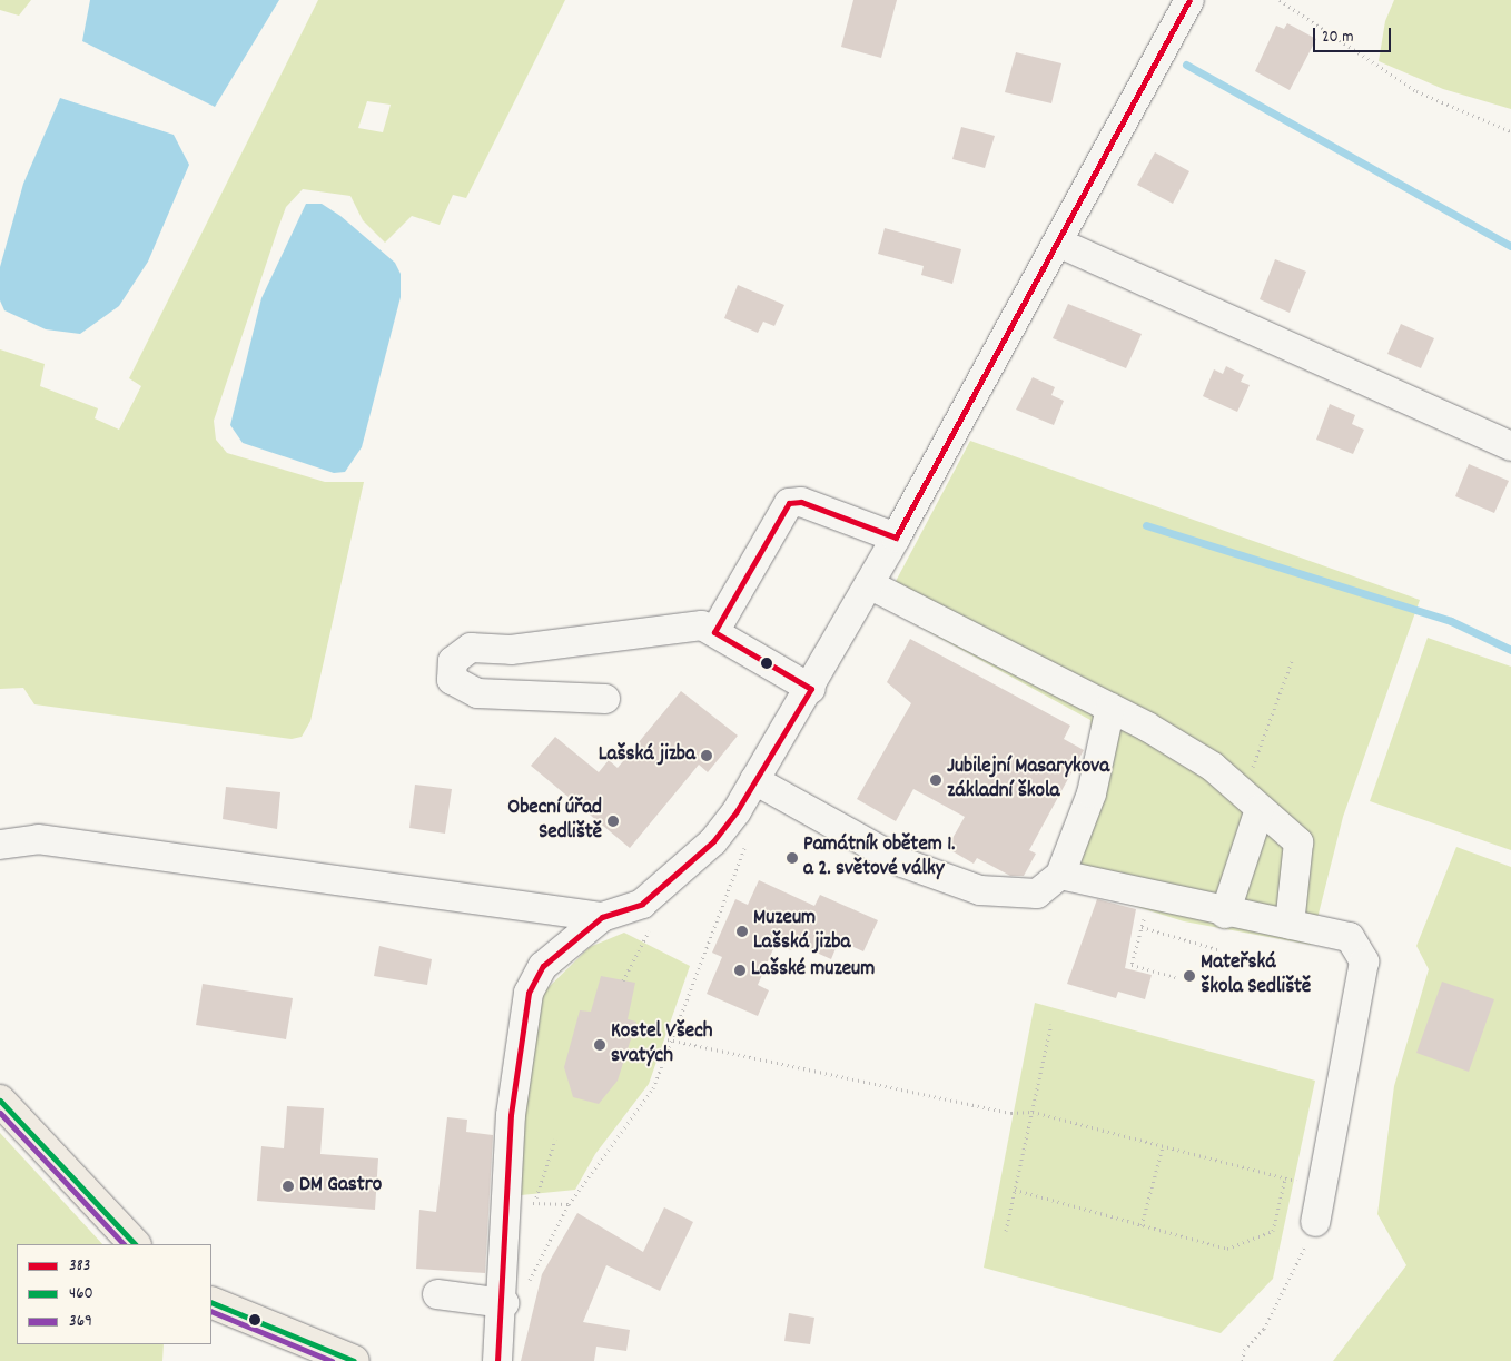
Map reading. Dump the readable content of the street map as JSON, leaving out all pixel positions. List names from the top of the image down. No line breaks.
{"places":["Lašská jizba","Jubilejní Masarykova základní škola","Obecní úřad Sedliště","Památník obětem 1. a 2. světové války","Muzeum Lašská jizba","Lašské muzeum","Mateřská škola Sedliště","Kostel Všech svatých","DM Gastro"],"lines":["transit line 383","transit line 460","transit line 369"],"legend":["383","460","369"],"scale_bar":"20 m"}
